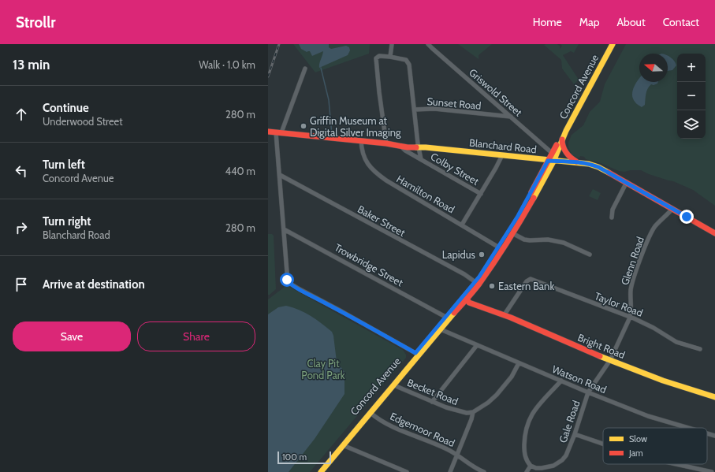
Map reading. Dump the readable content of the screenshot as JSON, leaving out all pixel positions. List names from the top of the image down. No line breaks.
{"streets":{"main road":["Concord Avenue","Blanchard Road","Bright Road"],"street":["Griswold Street","Sunset Road","Colby Street","Hamilton Road","Baker Street","Glenn Road","Trowbridge Street","Taylor Road","Watson Road","Becket Road","Gale Road","Edgemoor Road"]},"crossings":[["Concord Avenue","Griswold Street"],["Concord Avenue","Blanchard Road"],["Concord Avenue","Hamilton Road"],["Concord Avenue","Baker Street"],["Concord Avenue","Trowbridge Street"],["Concord Avenue","Bright Road"],["Concord Avenue","Watson Road"],["Concord Avenue","Becket Road"],["Concord Avenue","Edgemoor Road"],["Griswold Street","Sunset Road"],["Sunset Road","Colby Street"],["Blanchard Road","Colby Street"],["Blanchard Road","Hamilton Road"],["Blanchard Road","Glenn Road"],["Glenn Road","Taylor Road"],["Glenn Road","Bright Road"],["Glenn Road","Gale Road"],["Taylor Road","Bright Road"],["Bright Road","Gale Road"],["Watson Road","Gale Road"]],"parks":["Clay Pit Pond Park"],"places":["Griffin Museum at Digital Silver Imaging","Lapidus","Eastern Bank"],"legend":["Slow","Jam"],"scale_bar":"100 m","north":"left","page":{"header":"Strollr","nav":["Home","Map","About","Contact"],"heading":["13 min","Walk · 1.0 km"],"map_buttons":["+","−"],"list":[["Continue","Underwood Street","280 m"],["Turn left","Concord Avenue","440 m"],["Turn right","Blanchard Road","280 m"],"Arrive at destination"],"buttons":["Save","Share"],"scale":"100 m"}}
